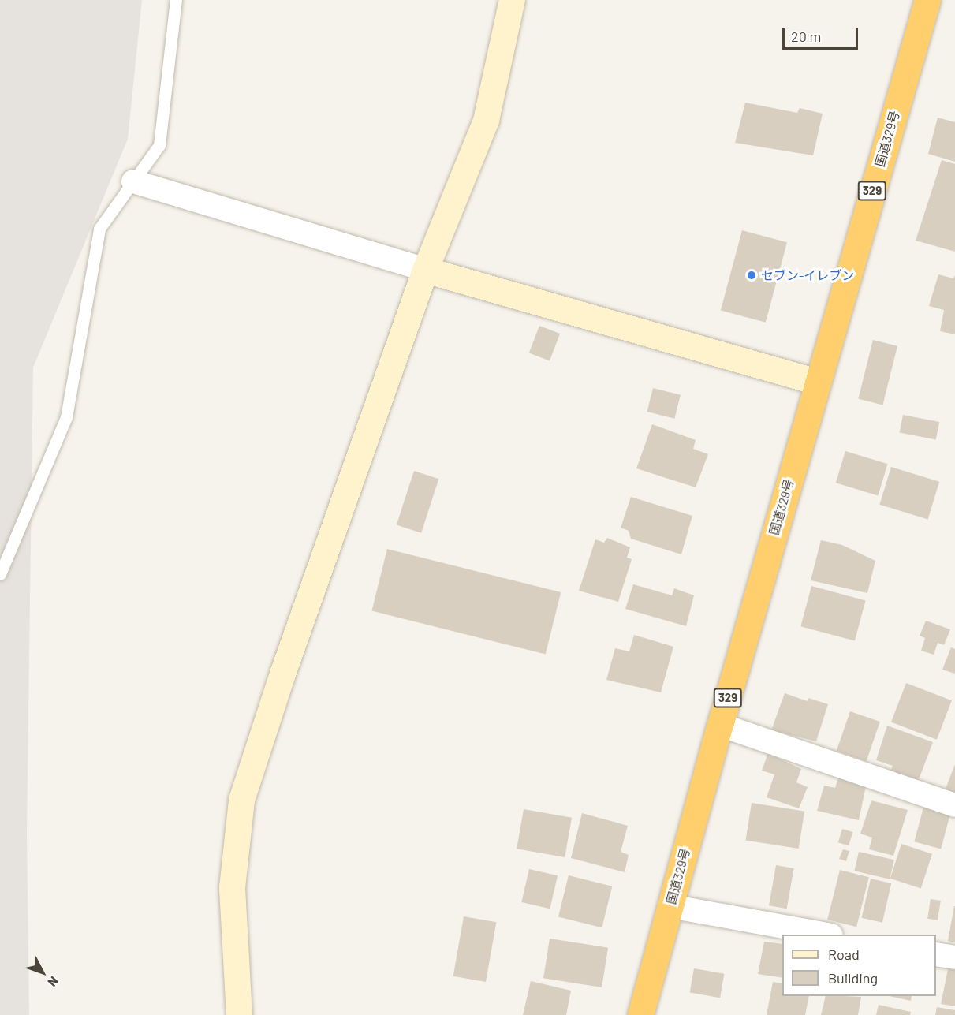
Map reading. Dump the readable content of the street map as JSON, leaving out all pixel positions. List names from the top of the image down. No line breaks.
{"streets":{"highway":["国道329号","329"]},"places":["セブン-イレブン"],"legend":["Road","Building"],"scale_bar":"20 m","north":"bottom right"}
